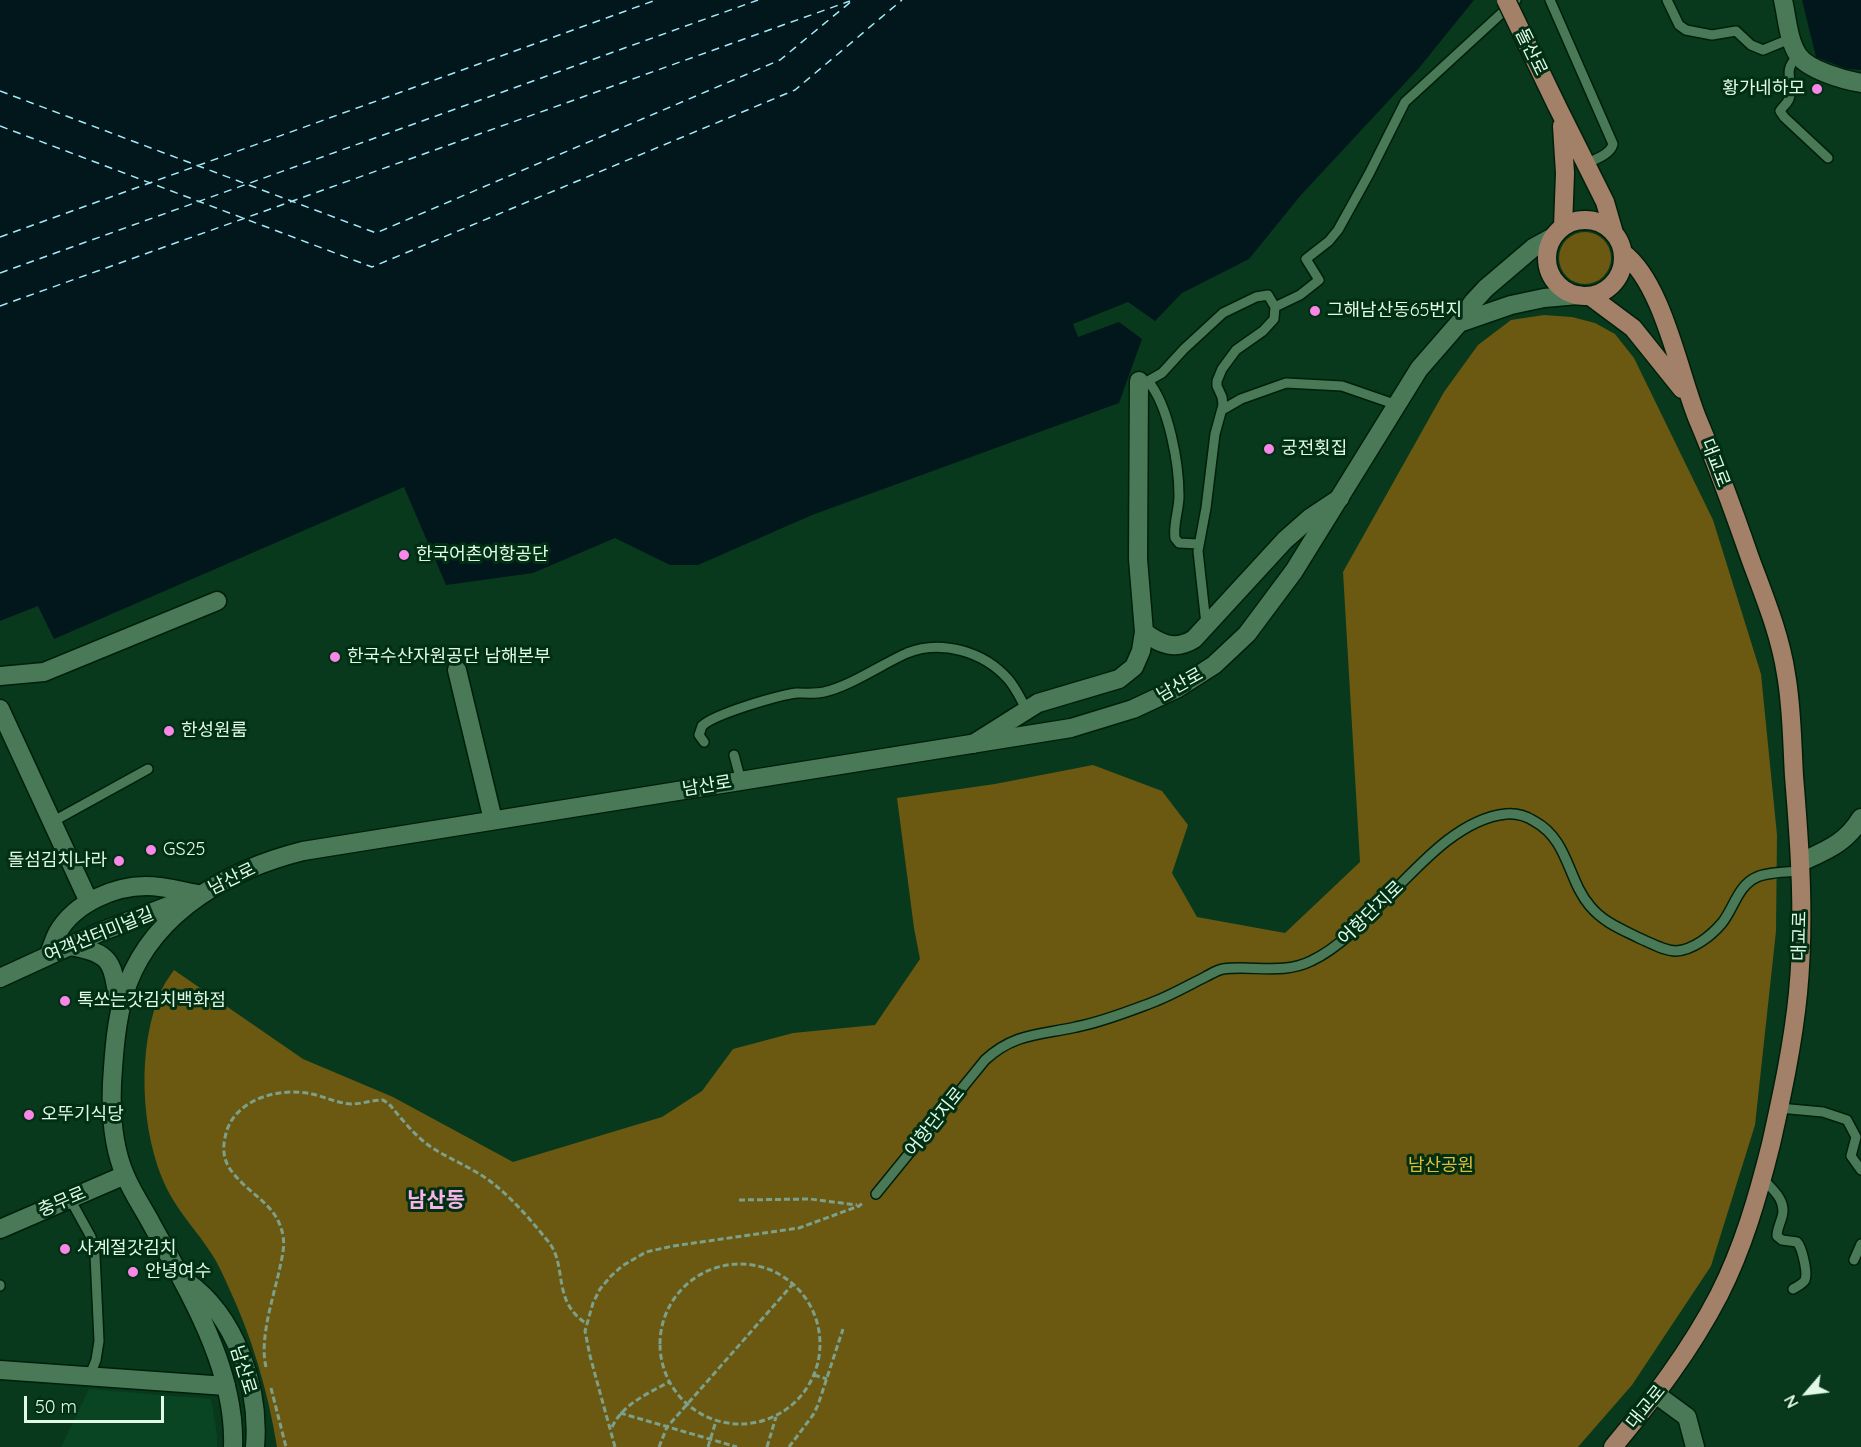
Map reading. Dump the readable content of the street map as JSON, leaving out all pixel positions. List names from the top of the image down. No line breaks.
{"streets":{"main road":["돌산로","대교로"],"street":["남산로","어항단지로","여객선터미널길","충무로"]},"crossings":[["돌산로","대교로"],["대교로","남산로"],["대교로","어항단지로"],["남산로","여객선터미널길"],["남산로","충무로"]],"districts":["남산동"],"parks":["남산공원"],"places":["황가네하모","그해남산동65번지","궁전횟집","한국어촌어항공단","한국수산자원공단 남해본부","한성원룸","GS25","돌섬김치나라","톡쏘는갓김치백화점","오뚜기식당","사계절갓김치","안녕여수"],"scale_bar":"50 m","north":"bottom left"}
